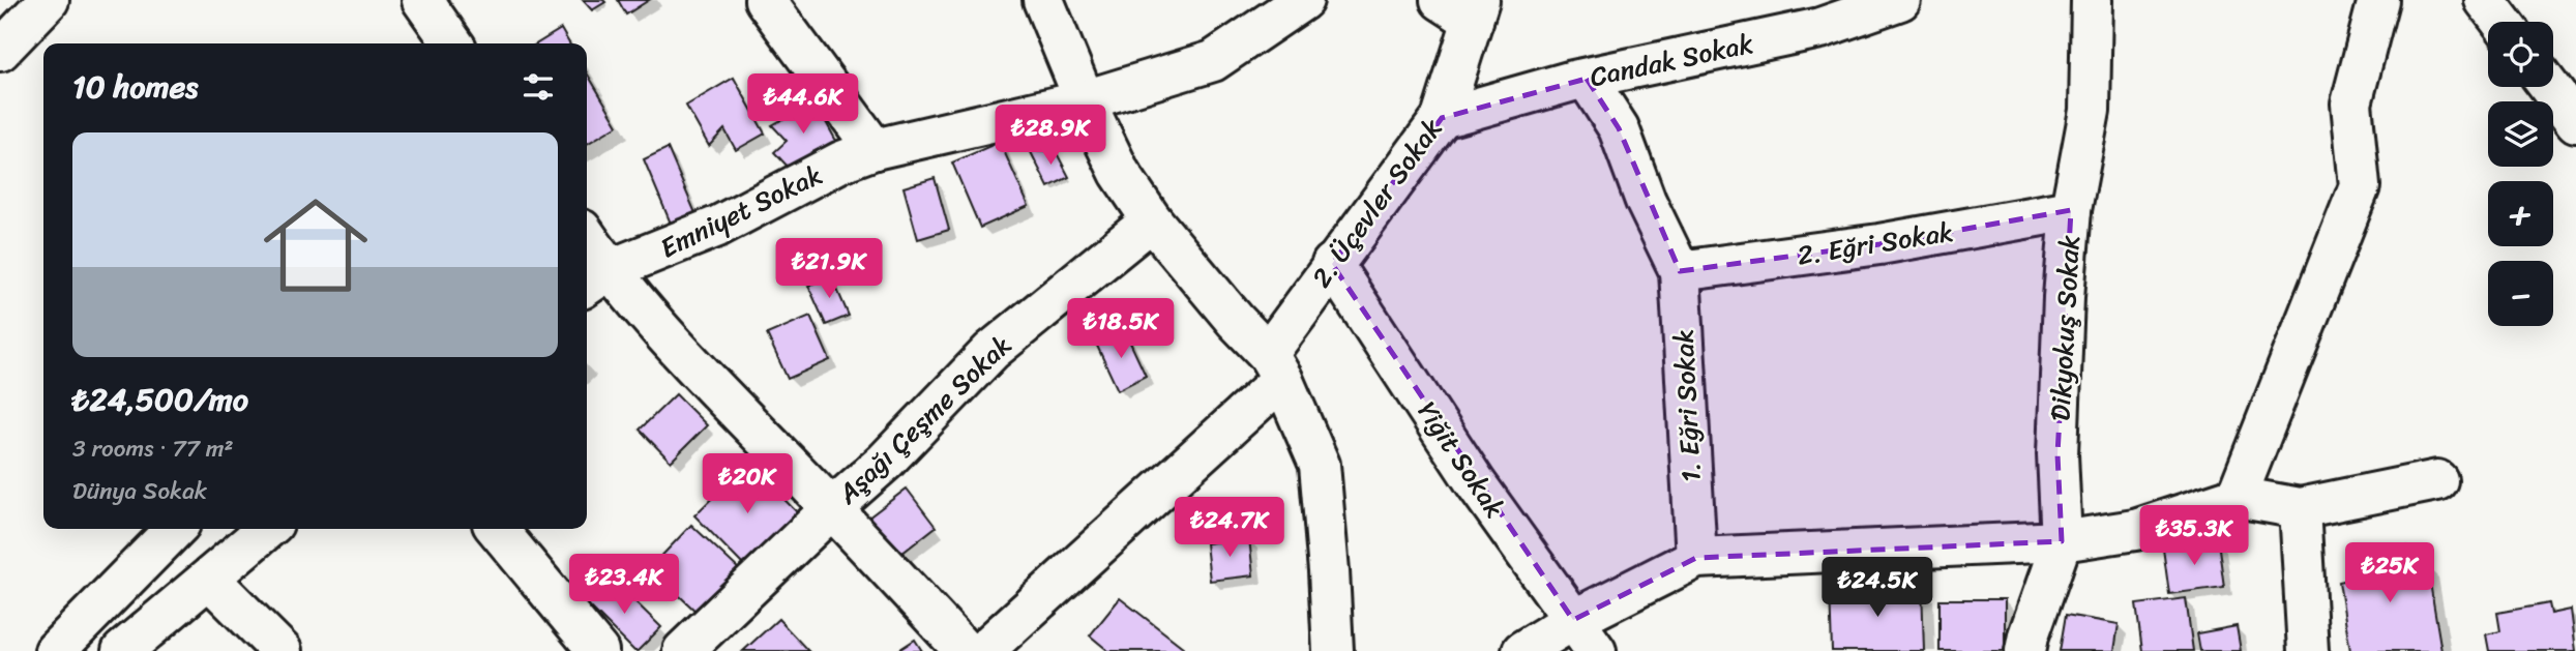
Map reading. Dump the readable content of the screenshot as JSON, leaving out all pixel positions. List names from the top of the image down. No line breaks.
{"streets":{"street":["Candak Sokak","2. Üçevler Sokak","Emniyet Sokak","2. Eğri Sokak","Dikyokuş Sokak","1. Eğri Sokak","Aşağı Çeşme Sokak","Yiğit Sokak"]},"crossings":[["Candak Sokak","2. Üçevler Sokak"],["Candak Sokak","1. Eğri Sokak"],["2. Üçevler Sokak","Yiğit Sokak"],["2. Eğri Sokak","Dikyokuş Sokak"],["2. Eğri Sokak","1. Eğri Sokak"]],"page":{"map_buttons":["+","−"],"heading":"10 homes","price":["₺44.6K","₺28.9K","₺21.9K","₺18.5K","₺20K","₺24.7K","₺35.3K","₺25K","₺23.4K","₺24.5K"],"list":[{"name":"₺24,500/mo","note":"3 rooms · 77 m² · Dünya Sokak"}]}}
